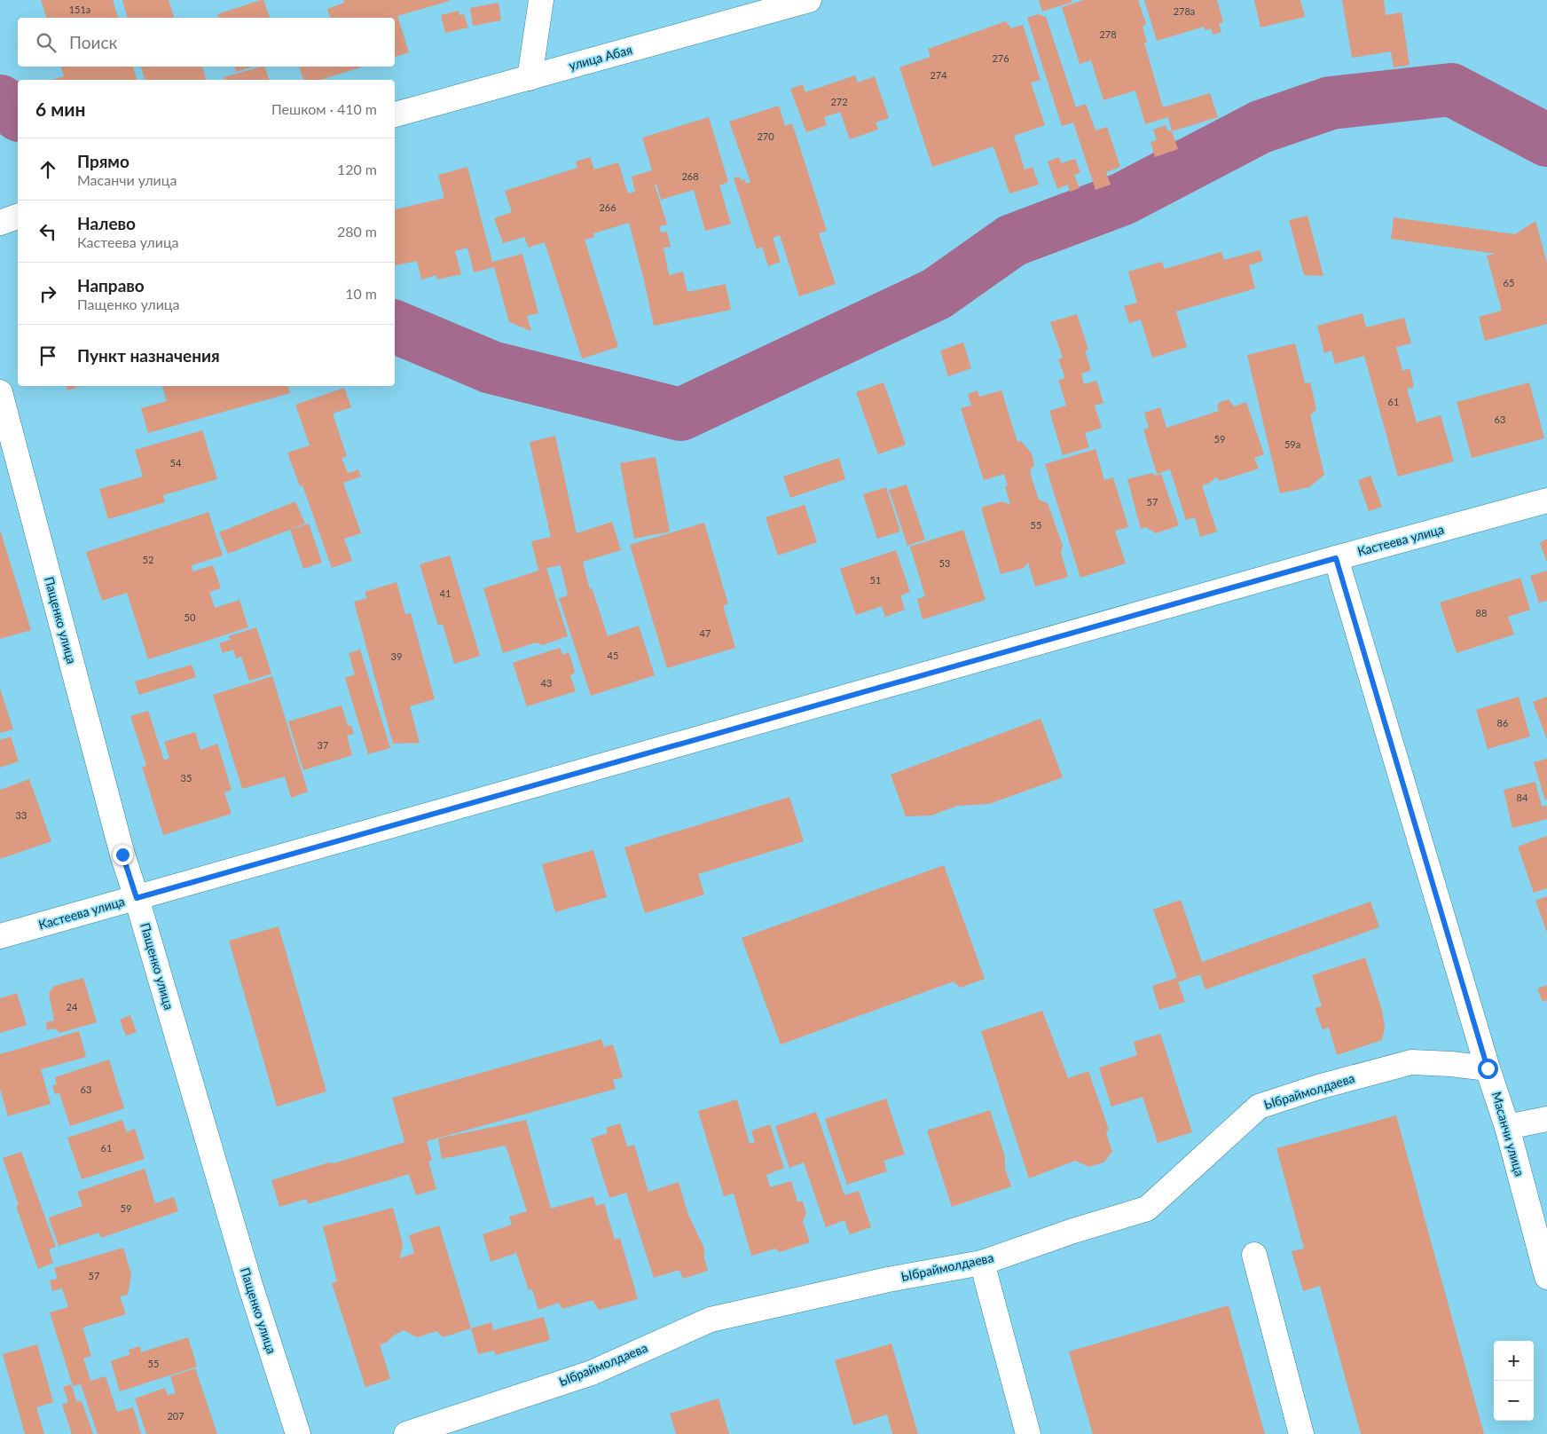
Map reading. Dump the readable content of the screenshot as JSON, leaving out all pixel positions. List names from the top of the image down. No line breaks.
{"streets":{"street":["улица Абая","Кастеева улица","Пащенко улица","Ыбраймолдаева","Масанчи улица"]},"crossings":[["Кастеева улица","Пащенко улица"],["Кастеева улица","Масанчи улица"],["Ыбраймолдаева","Масанчи улица"]],"house_numbers":["151а","278а","278","276","274","272","270","268","266","65","61","63","59","59а","54","57","55","52","53","51","41","88","50","47","45","39","43","86","37","35","84","33","24","63","61","59","57","55","207"],"page":{"search":"Поиск","heading":["6 мин","Пешком · 410 m"],"list":[["Прямо","Масанчи улица","120 m"],["Налево","Кастеева улица","280 m"],["Направо","Пащенко улица","10 m"],"Пункт назначения"],"map_buttons":["+","−"]}}
